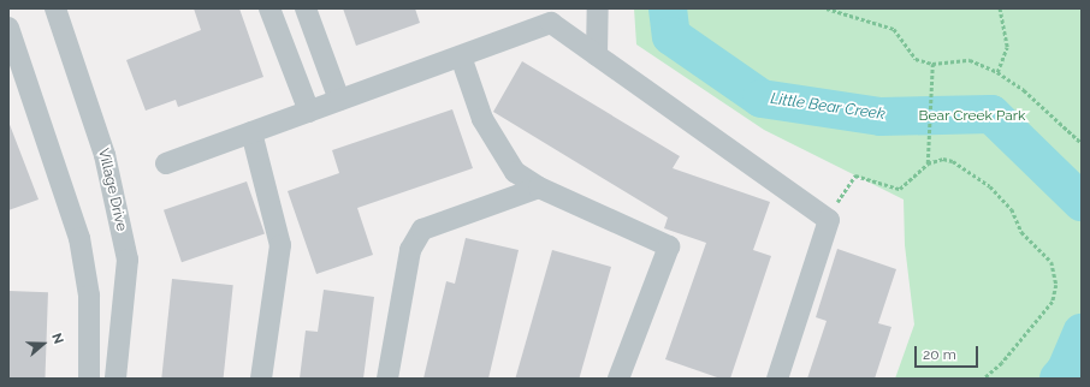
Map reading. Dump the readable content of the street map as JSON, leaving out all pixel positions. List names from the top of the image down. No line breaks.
{"streets":{"street":["Village Drive"]},"water":["Little Bear Creek"],"parks":["Bear Creek Park"],"scale_bar":"20 m","north":"right"}
